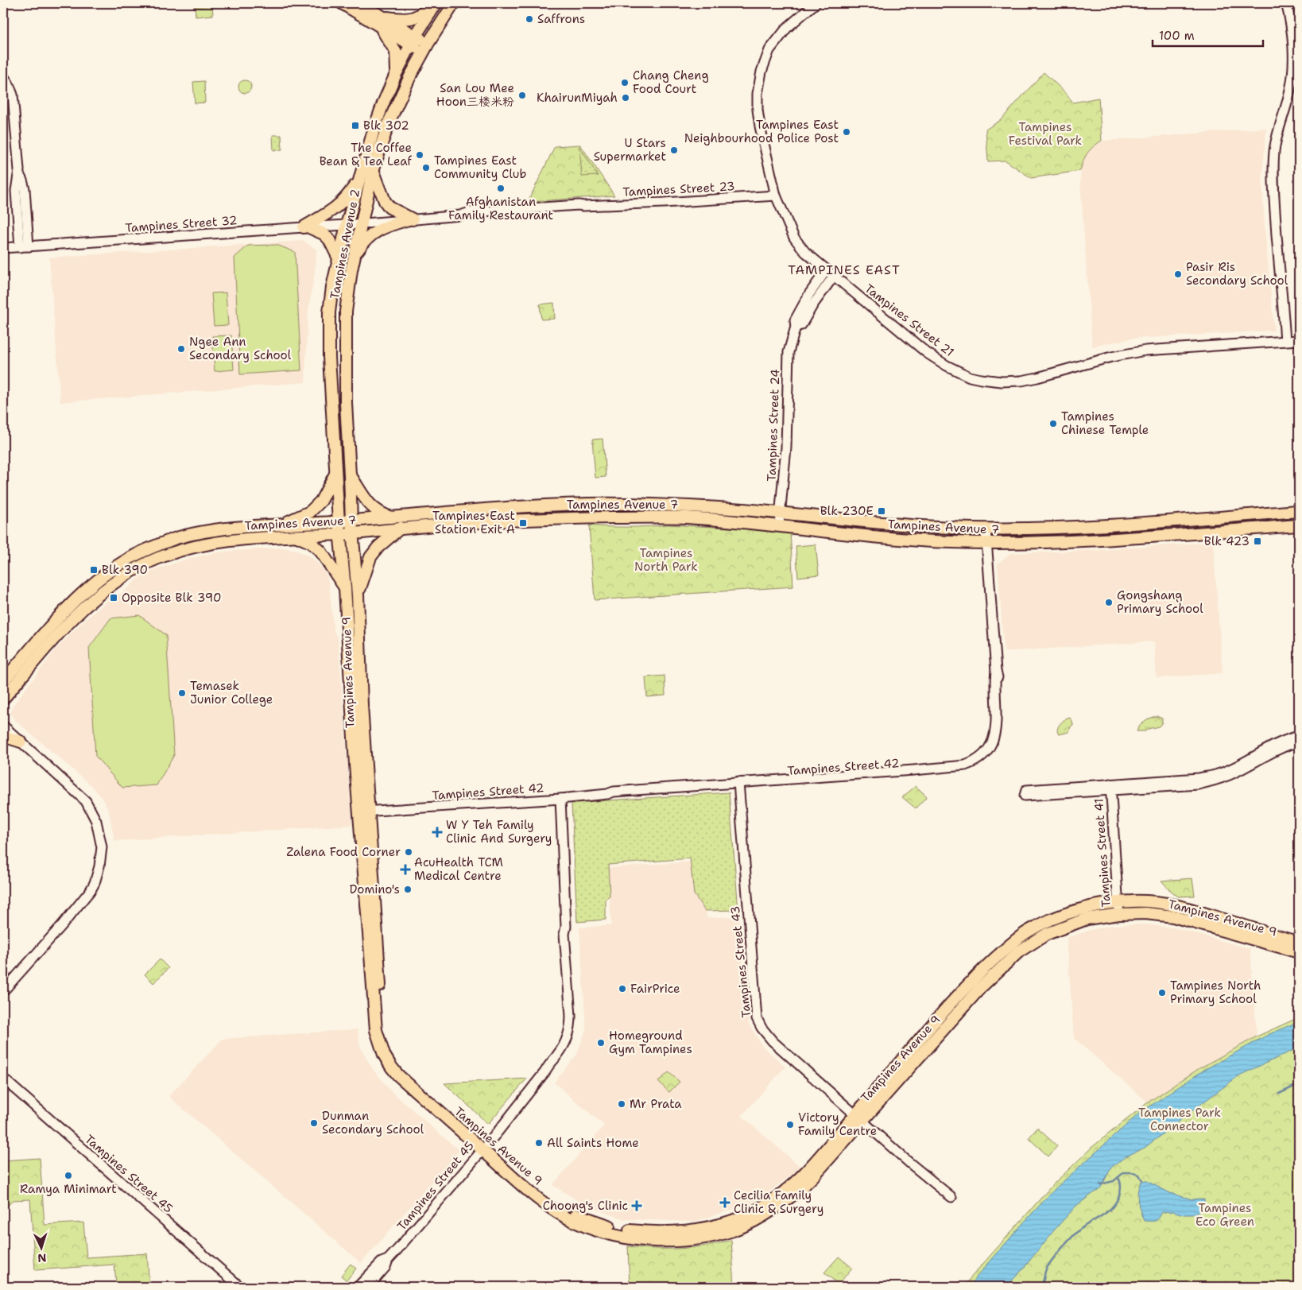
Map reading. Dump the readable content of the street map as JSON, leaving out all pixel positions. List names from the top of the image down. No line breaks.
{"streets":{"main road":["Tampines Avenue 2","Tampines Avenue 7","Tampines Avenue 9"],"street":["Tampines Street 23","Tampines Street 32","Tampines Street 21","Tampines Street 24","Tampines Street 42","Tampines Street 41","Tampines Street 43","Tampines Street 45"]},"crossings":[["Tampines Street 23","Tampines Street 32"],["Tampines Street 23","Tampines Avenue 2"],["Tampines Street 23","Tampines Street 21"],["Tampines Street 32","Tampines Avenue 2"],["Tampines Avenue 2","Tampines Avenue 7"],["Tampines Avenue 2","Tampines Avenue 9"],["Tampines Street 21","Tampines Street 24"],["Tampines Street 24","Tampines Avenue 7"],["Tampines Avenue 7","Tampines Avenue 9"],["Tampines Avenue 7","Tampines Street 42"],["Tampines Avenue 9","Tampines Street 42"],["Tampines Avenue 9","Tampines Street 41"],["Tampines Avenue 9","Tampines Street 43"],["Tampines Avenue 9","Tampines Street 45"],["Tampines Street 42","Tampines Street 43"],["Tampines Street 42","Tampines Street 45"]],"districts":["TAMPINES EAST"],"parks":["Tampines Festival Park","Tampines North Park","Tampines Park Connector","Tampines Eco Green"],"places":{"other":["Saffrons","Chang Cheng Food Court","San Lou Mee Hoon三楼米粉","KhairunMiyah","Tampines East Neighbourhood Police Post","U Stars Supermarket","The Coffee Bean & Tea Leaf","Tampines East Community Club","Afghanistan Family Restaurant","Pasir Ris Secondary School","Ngee Ann Secondary School","Tampines Chinese Temple","Gongshang Primary School","Temasek Junior College","Zalena Food Corner","Domino's","FairPrice","Tampines North Primary School","Homeground Gym Tampines","Mr Prata","Dunman Secondary School","Victory Family Centre","All Saints Home","Ramya Minimart"],"transit":["Blk 302","Blk 230E","Tampines East Station Exit A","Blk 423","Blk 390","Opposite Blk 390"],"health":["W Y Teh Family Clinic And Surgery","AcuHealth TCM Medical Centre","Cecilia Family Clinic & Surgery","Choong's Clinic"]},"scale_bar":"100 m","north":"bottom"}
